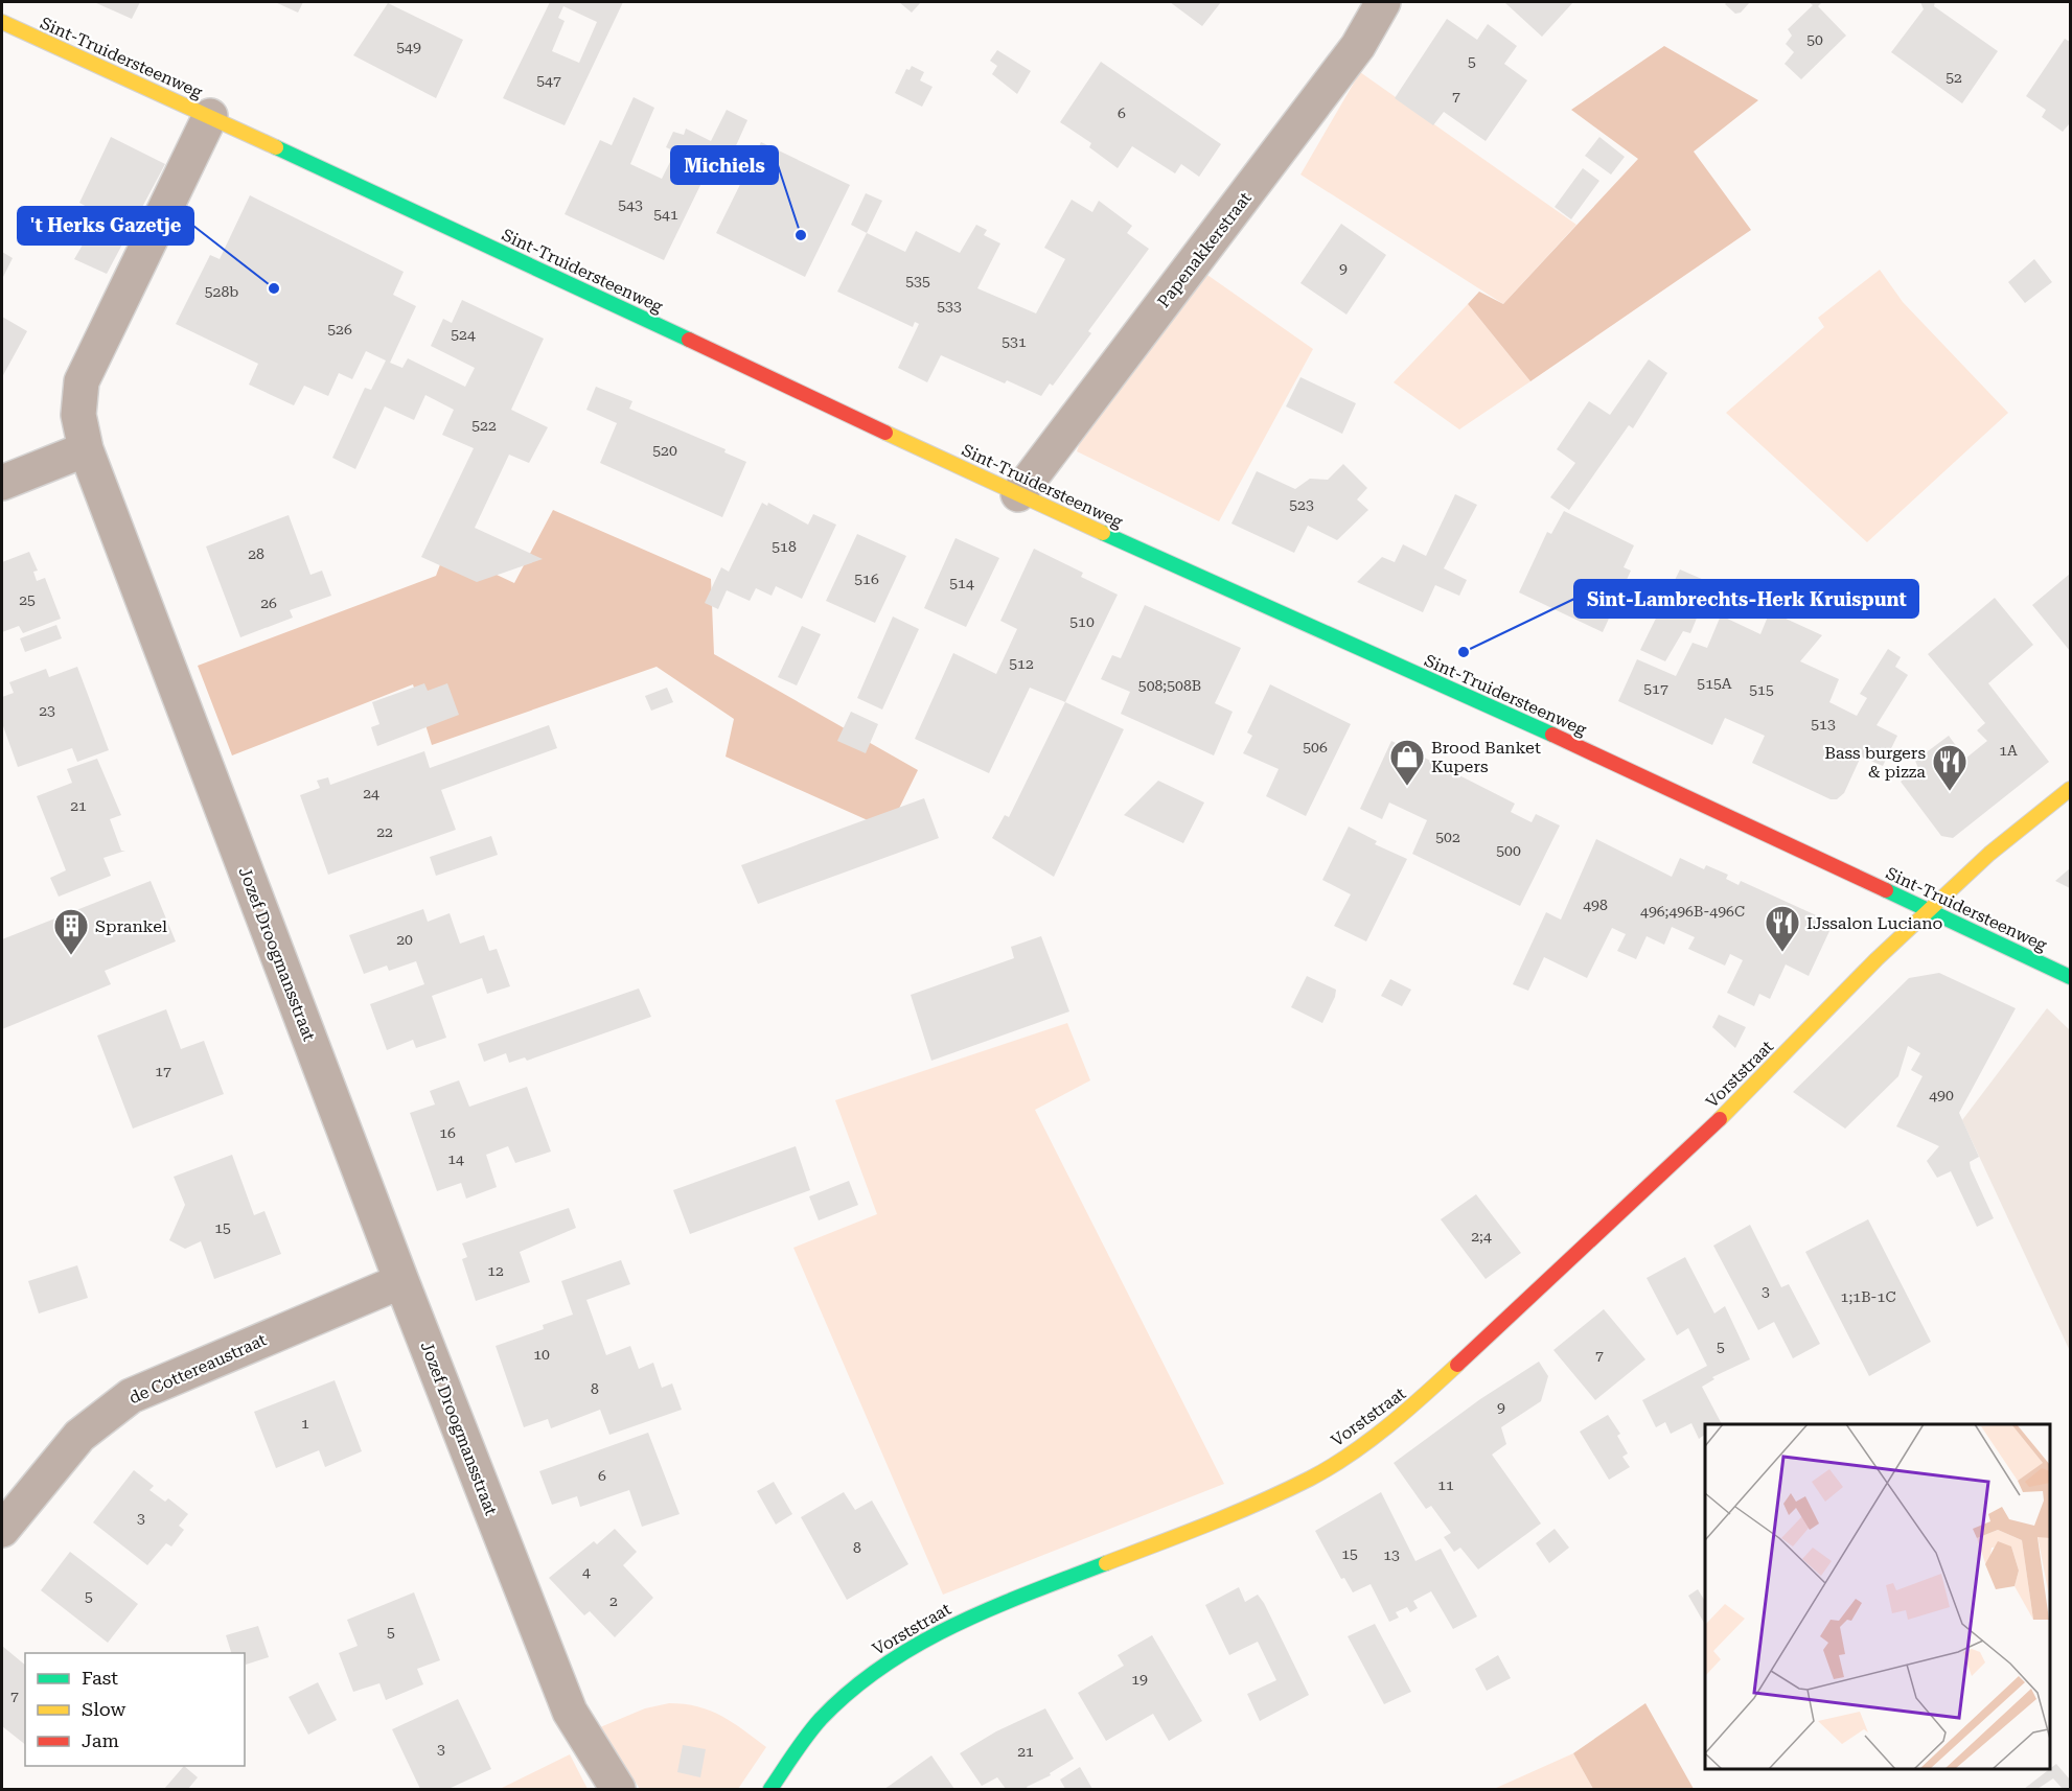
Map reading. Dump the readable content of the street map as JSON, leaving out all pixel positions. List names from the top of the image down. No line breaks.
{"streets":{"main road":["Sint-Truidersteenweg","Vorststraat"],"street":["Papenakkerstraat","Jozef Droogmansstraat","de Cottereaustraat"]},"crossings":[["Sint-Truidersteenweg","Papenakkerstraat"],["Sint-Truidersteenweg","Jozef Droogmansstraat"],["Sint-Truidersteenweg","Vorststraat"],["Jozef Droogmansstraat","de Cottereaustraat"]],"places":{"other":["Michiels","'t Herks Gazetje","Sint-Lambrechts-Herk Kruispunt"],"shop":["Brood Banket Kupers"],"restaurant":["Bass burgers & pizza","IJssalon Luciano"],"building":["Sprankel"]},"house_numbers":["50","549","5","52","547","7","6","543","541","9","535","528b","533","526","524","531","522","520","523","518","28","516","514","25","26","510","512","515A","508;508B","517","515","23","513","506","1A","24","21","22","502","500","498","496;496B-496C","20","17","490","16","14","15","2;4","12","3","1;1B-1C","5","10","7","8","9","1","6","11","3","8","15","13","4","5","2","5","19","7","3","21"],"legend":["Fast","Slow","Jam"]}
